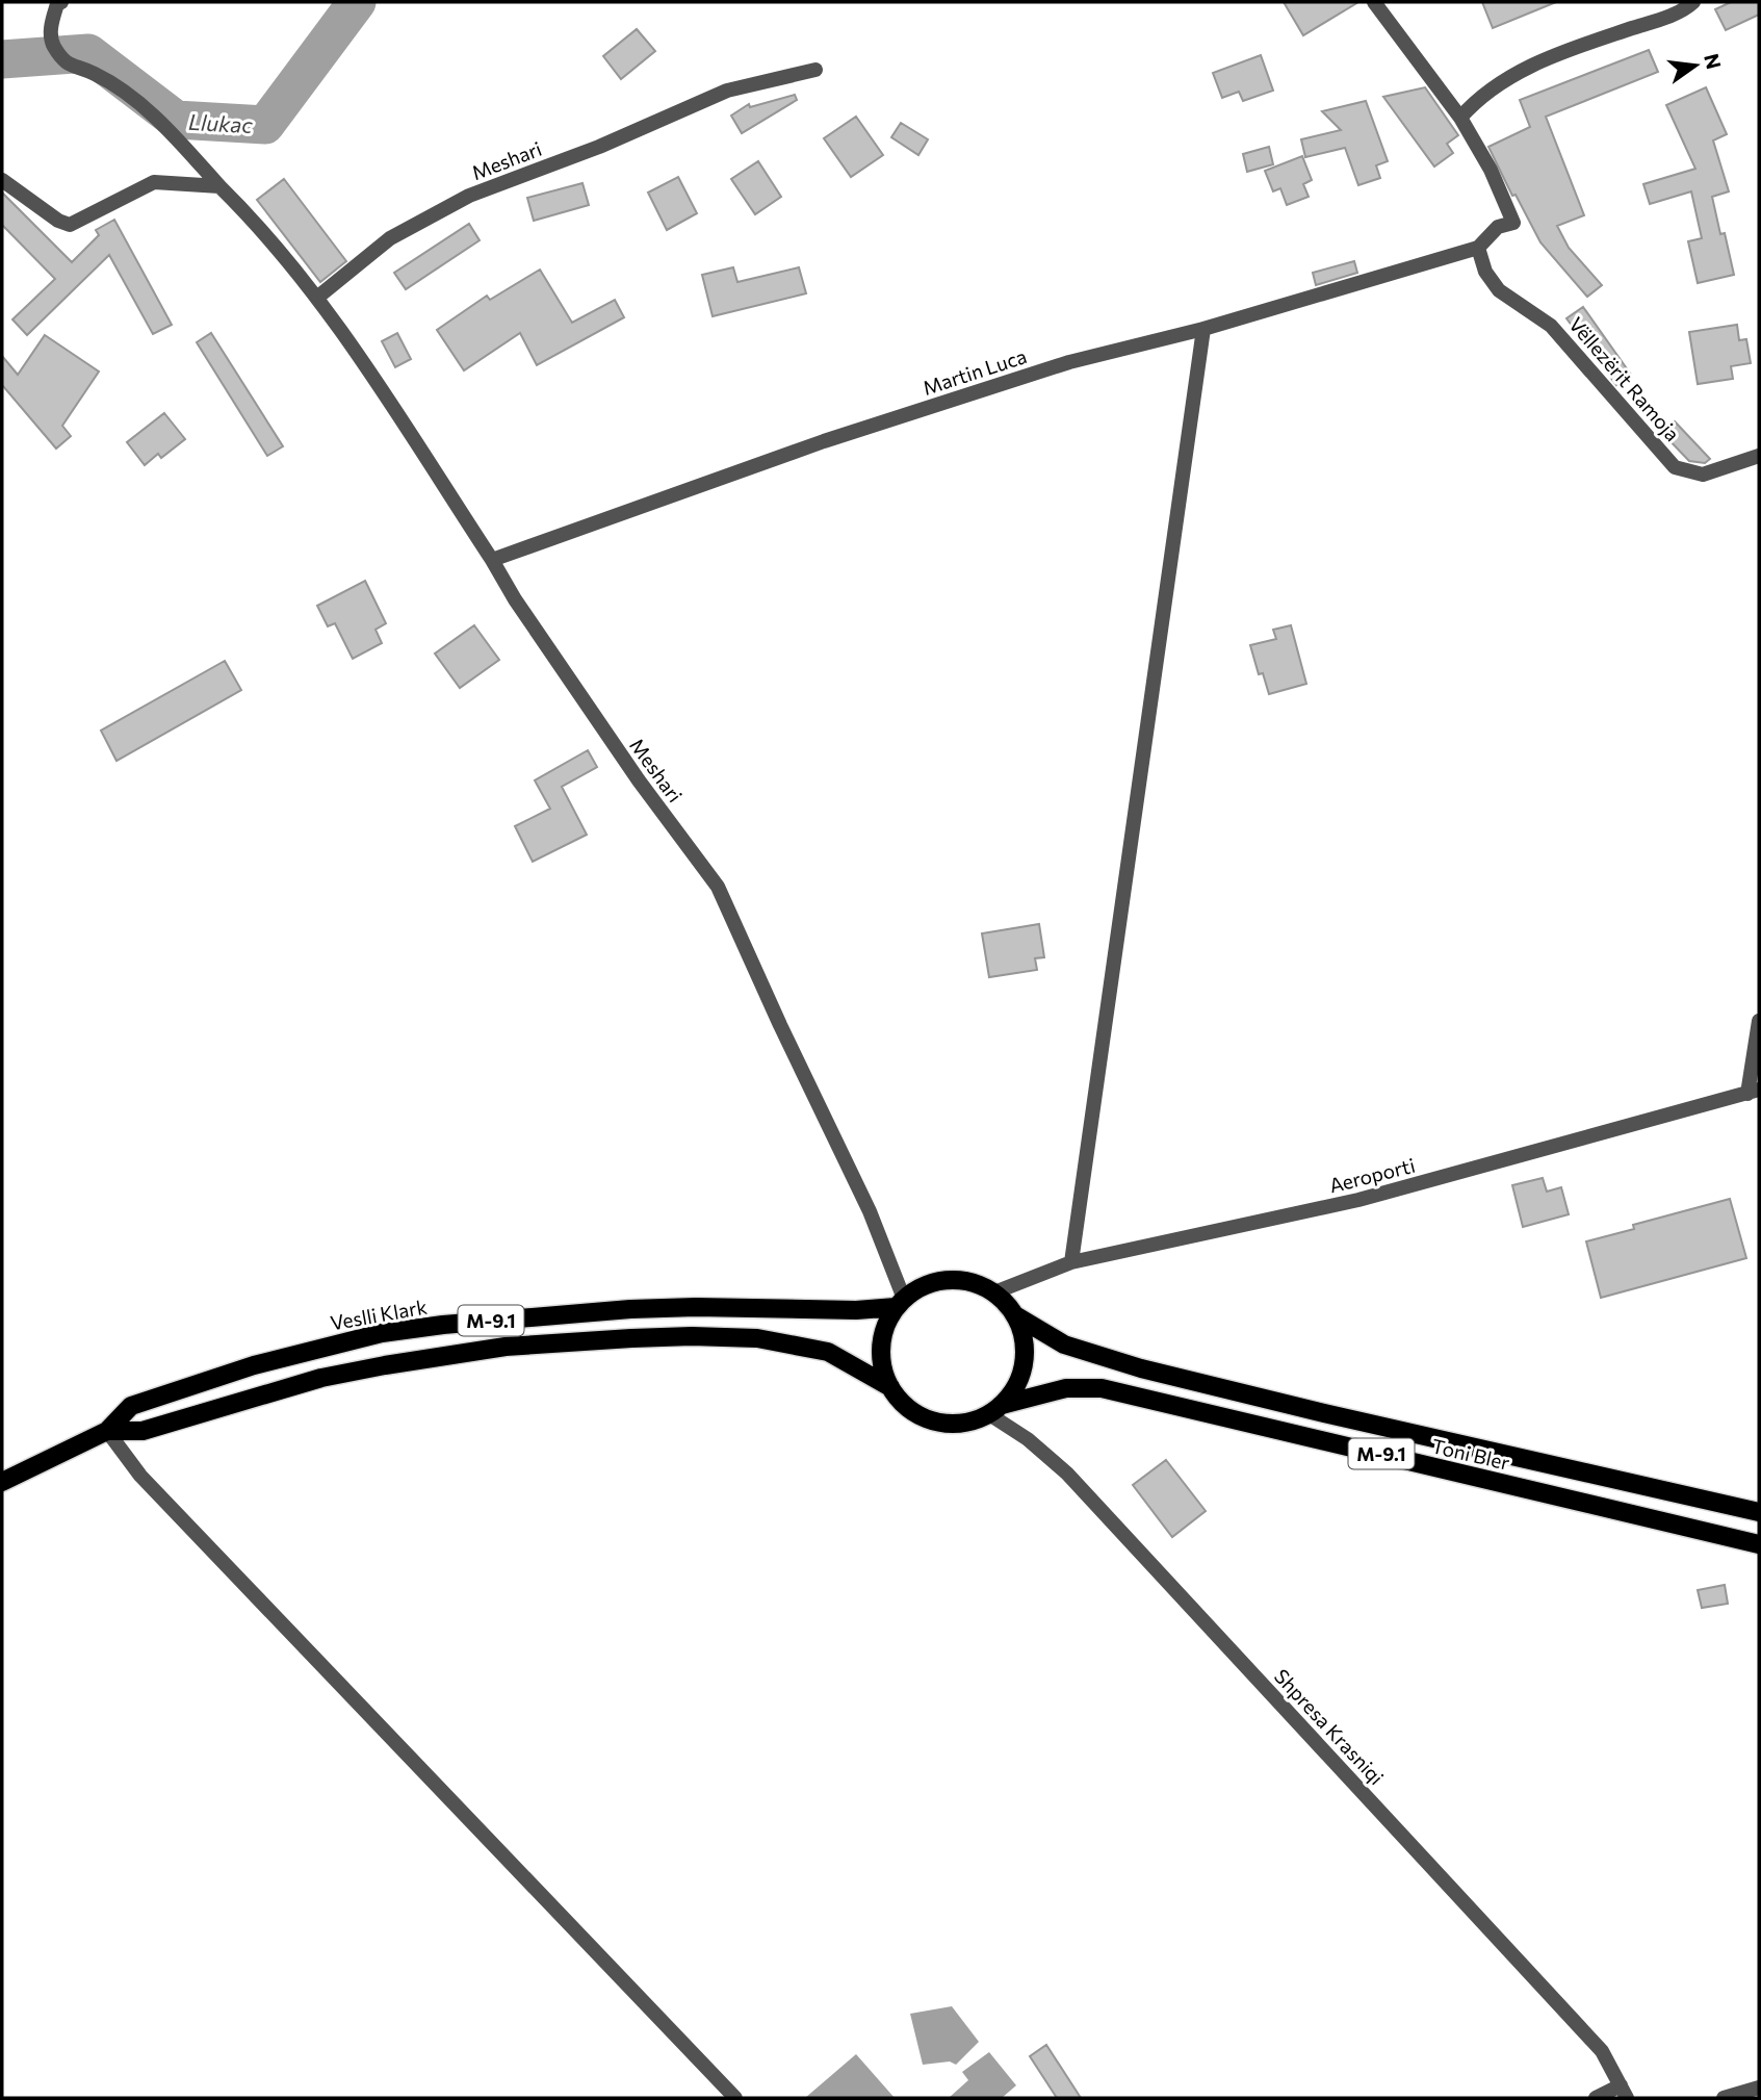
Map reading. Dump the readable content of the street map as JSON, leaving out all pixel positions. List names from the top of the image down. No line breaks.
{"streets":{"main road":["Veslli Klark","M-9.1","Toni Bler"],"street":["Meshari","Martin Luca","Vëllezërit Ramoja","Aeroporti","Shpresa Krasniqi"]},"crossings":[["Meshari","Martin Luca"],["Meshari","Aeroporti"],["Meshari","Veslli Klark"],["Meshari","M-9.1"],["Meshari","Toni Bler"],["Meshari","Shpresa Krasniqi"],["Martin Luca","Vëllezërit Ramoja"],["Aeroporti","Veslli Klark"],["Aeroporti","M-9.1"],["Aeroporti","Toni Bler"],["Aeroporti","Shpresa Krasniqi"],["Veslli Klark","M-9.1"],["Veslli Klark","Toni Bler"],["Veslli Klark","Shpresa Krasniqi"],["M-9.1","Toni Bler"],["M-9.1","Shpresa Krasniqi"],["Toni Bler","Shpresa Krasniqi"]],"water":["Llukac"],"north":"right"}
